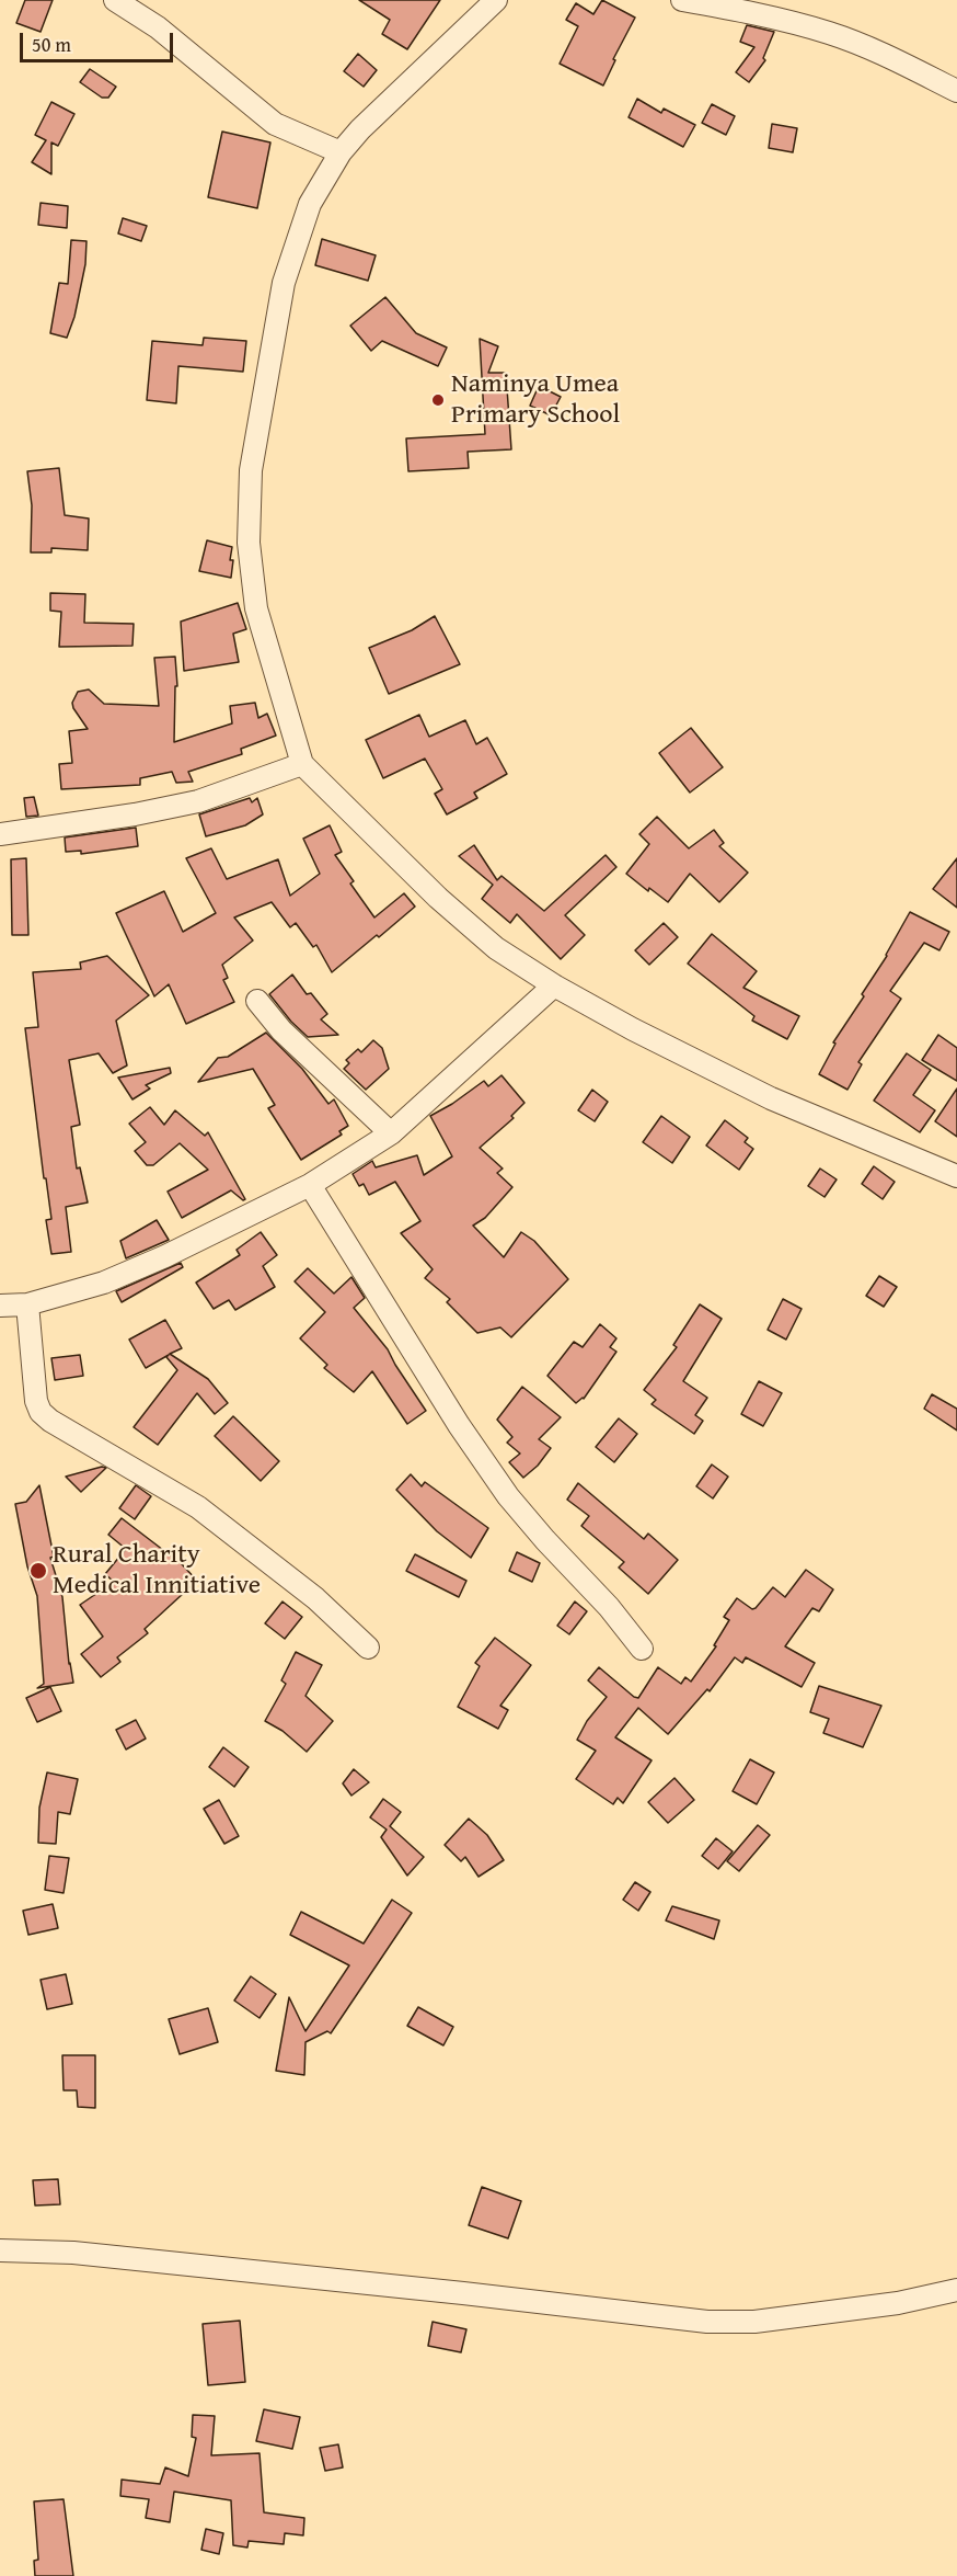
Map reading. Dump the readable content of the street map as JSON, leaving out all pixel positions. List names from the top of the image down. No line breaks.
{"places":["Naminya Umea Primary School","Rural Charity Medical Innitiative"],"scale_bar":"50 m"}
